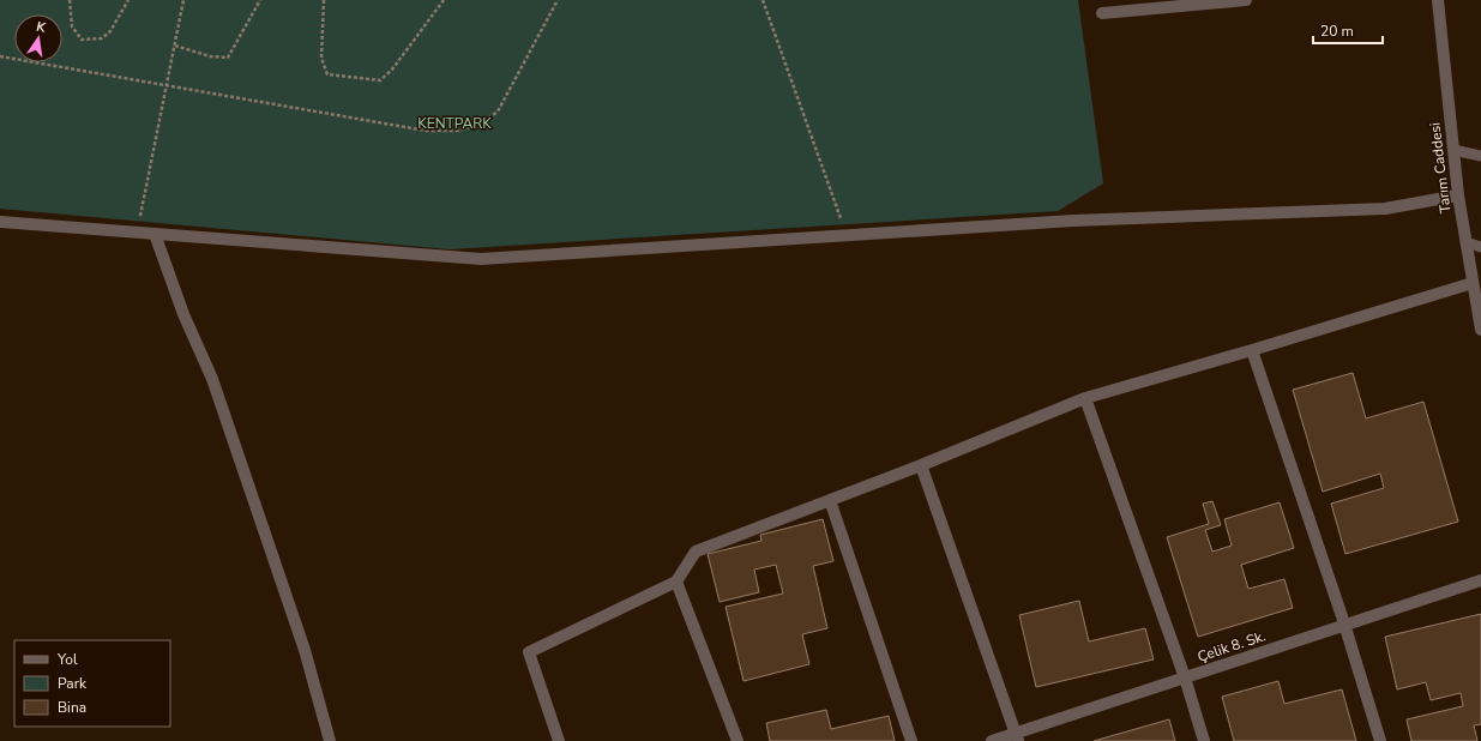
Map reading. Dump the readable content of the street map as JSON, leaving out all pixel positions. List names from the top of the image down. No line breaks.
{"streets":{"street":["Tarım Caddesi","Çelik 8. Sk."]},"parks":["KENTPARK"],"legend":["Yol","Park","Bina"],"scale_bar":"20 m","north":"top"}
